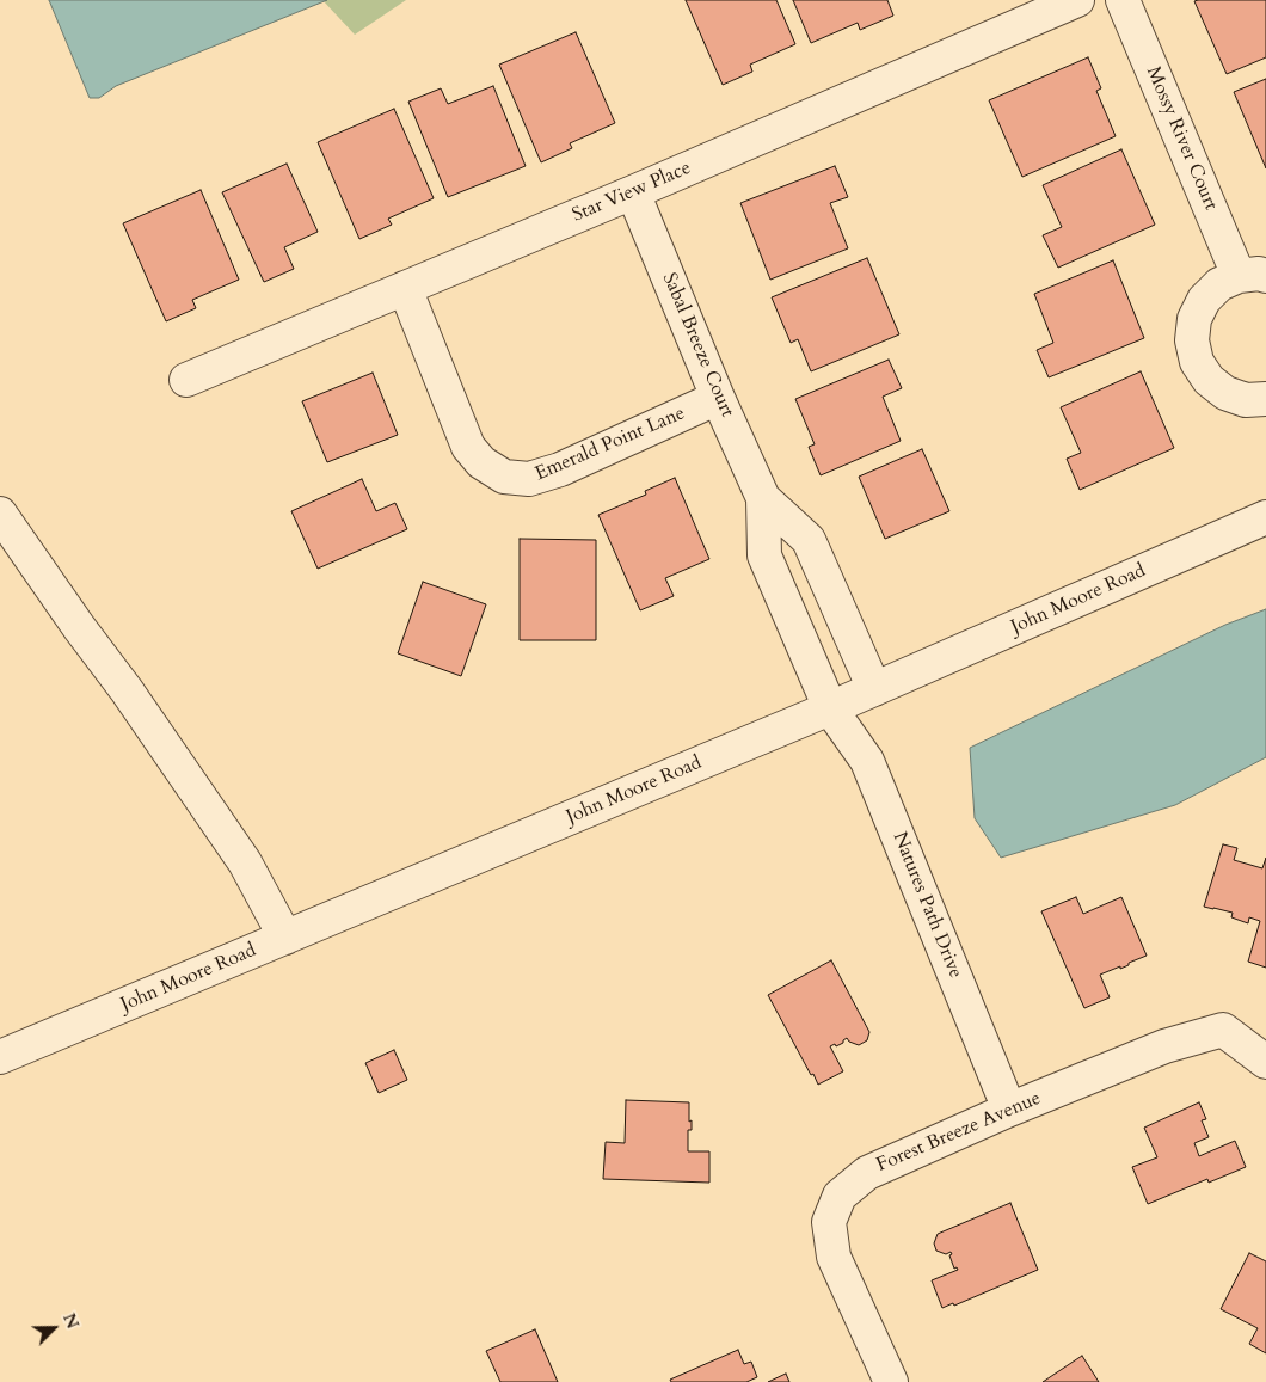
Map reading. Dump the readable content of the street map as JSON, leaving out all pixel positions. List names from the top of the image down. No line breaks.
{"streets":{"street":["Mossy River Court","Star View Place","Sabal Breeze Court","Emerald Point Lane","John Moore Road","Natures Path Drive","Forest Breeze Avenue"]},"crossings":[["Star View Place","Sabal Breeze Court"],["Star View Place","Emerald Point Lane"],["Sabal Breeze Court","Emerald Point Lane"],["Sabal Breeze Court","John Moore Road"],["Sabal Breeze Court","Natures Path Drive"],["John Moore Road","Natures Path Drive"],["Natures Path Drive","Forest Breeze Avenue"]],"north":"top right"}
